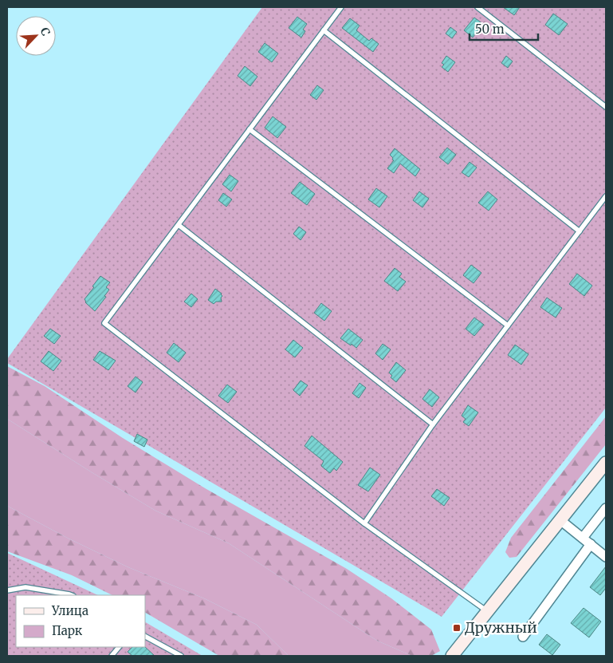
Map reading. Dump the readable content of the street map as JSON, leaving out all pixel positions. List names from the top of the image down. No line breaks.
{"places":{"transit":["Дружный"]},"legend":["Улица","Парк"],"scale_bar":"50 m","north":"top right"}
